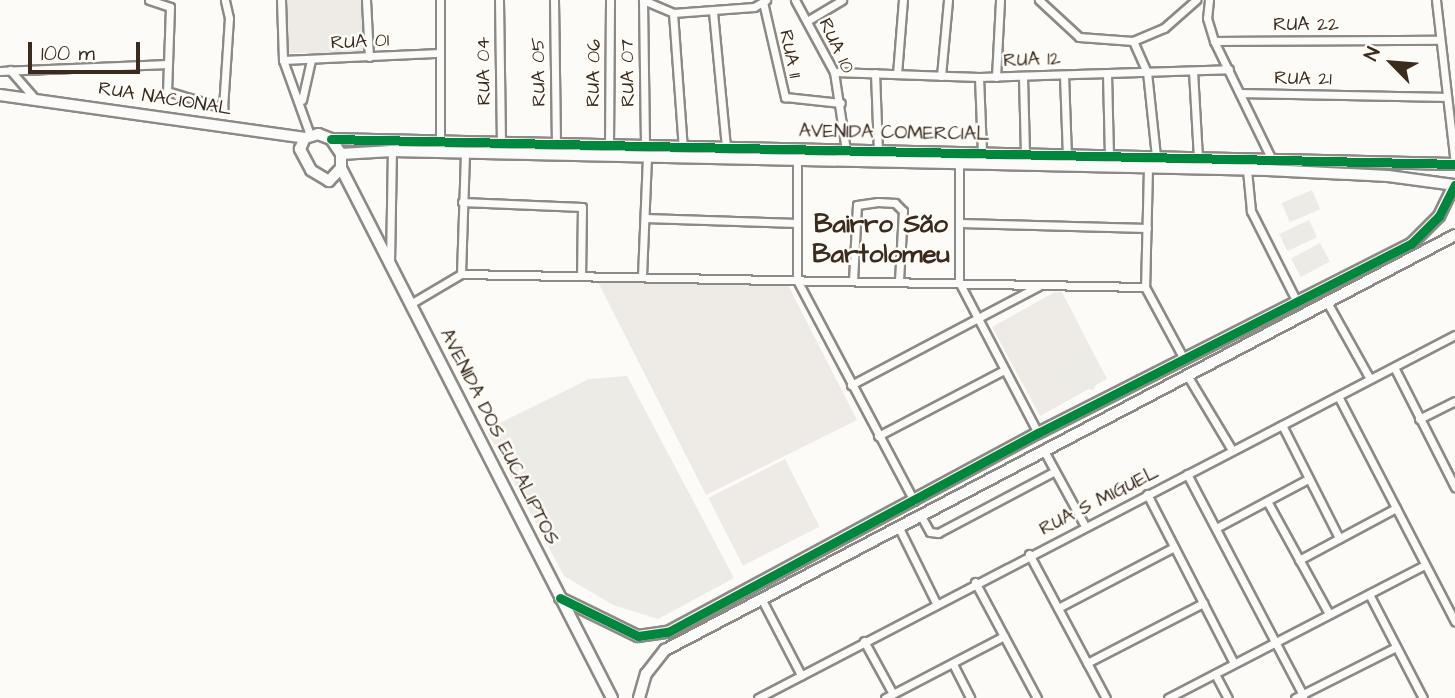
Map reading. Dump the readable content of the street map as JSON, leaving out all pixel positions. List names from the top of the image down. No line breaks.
{"streets":{"street":["RUA 22","RUA 01","RUA 10","RUA 11","RUA 12","RUA 04","RUA 05","RUA 06","RUA 07","RUA 21","RUA NACIONAL","AVENIDA COMERCIAL","AVENIDA DOS EUCALIPTOS","RUA S MIGUEL"]},"crossings":[["RUA 10","RUA 11"],["RUA 10","RUA 12"],["RUA 10","AVENIDA COMERCIAL"],["RUA 04","AVENIDA COMERCIAL"],["RUA 05","AVENIDA COMERCIAL"],["RUA 06","AVENIDA COMERCIAL"],["RUA 07","AVENIDA COMERCIAL"],["RUA NACIONAL","AVENIDA COMERCIAL"],["RUA NACIONAL","AVENIDA DOS EUCALIPTOS"],["AVENIDA COMERCIAL","AVENIDA DOS EUCALIPTOS"]],"districts":["Bairro São Bartolomeu"],"scale_bar":"100 m","north":"top left"}
